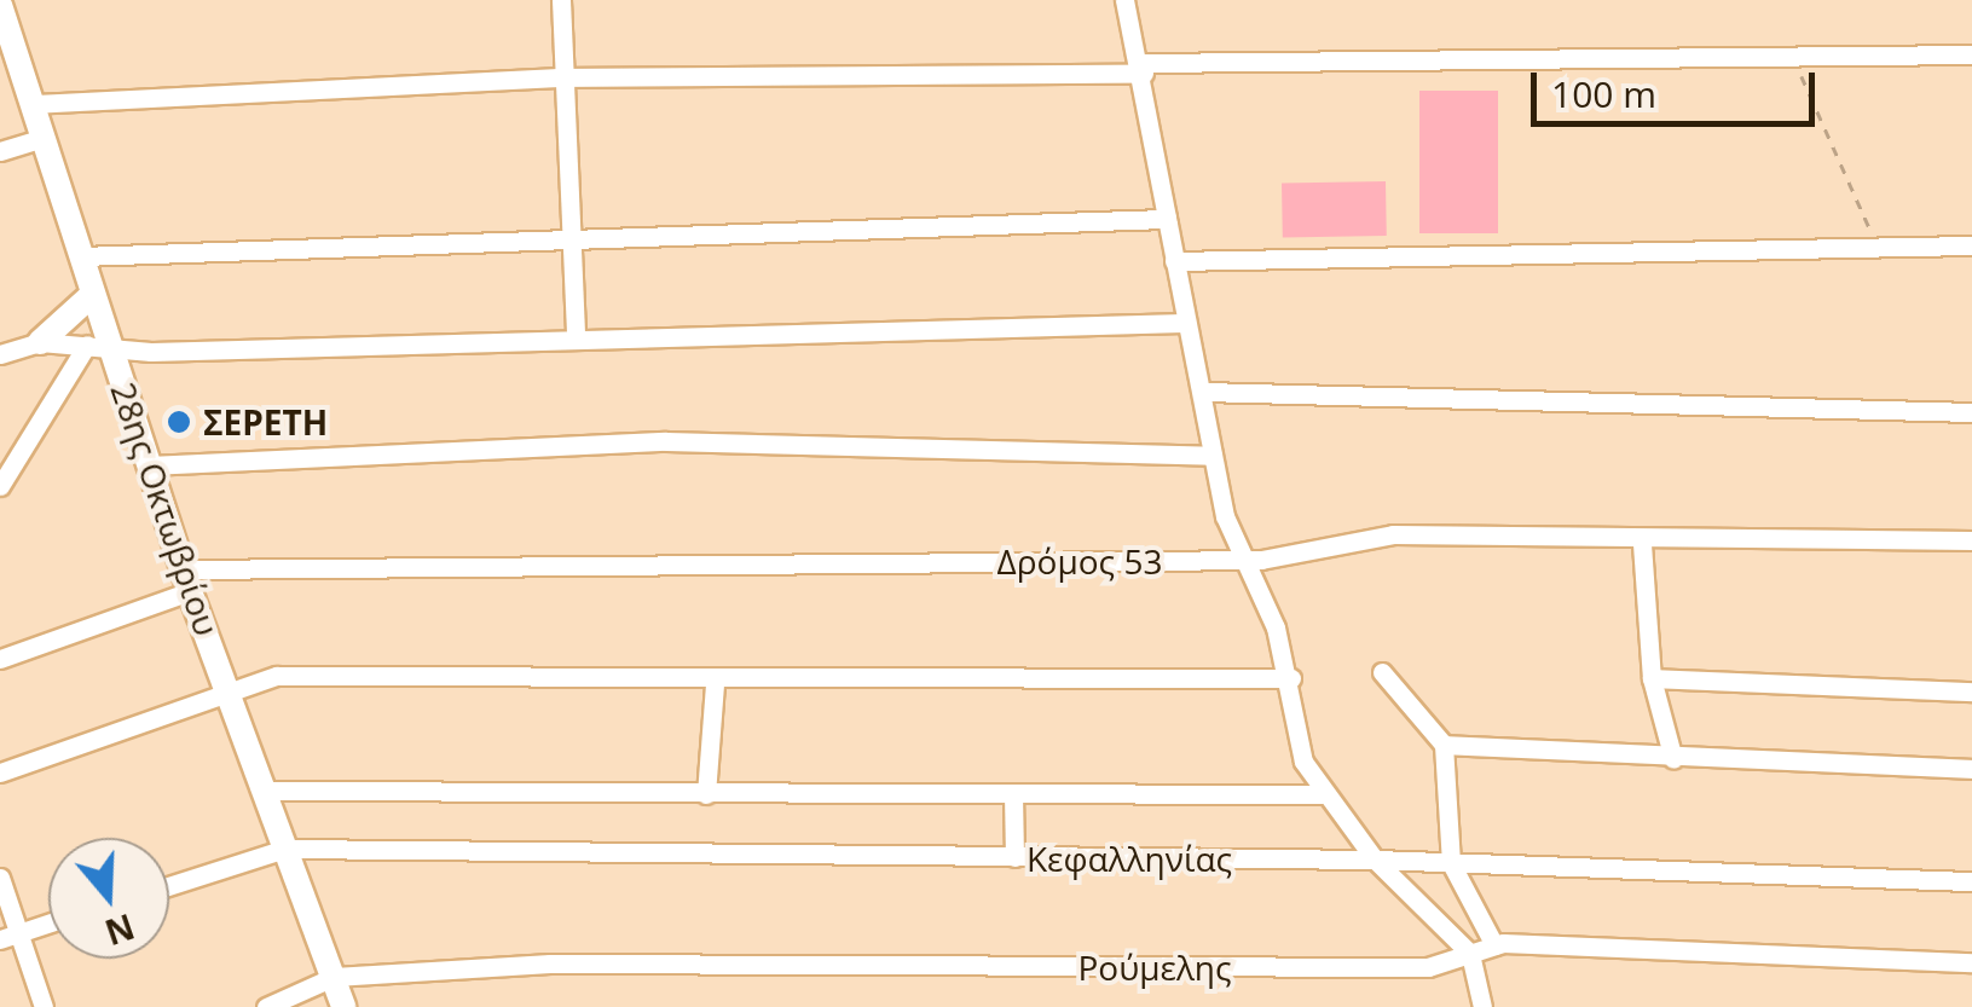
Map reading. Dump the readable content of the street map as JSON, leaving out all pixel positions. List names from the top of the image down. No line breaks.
{"streets":{"street":["28ης Οκτωβρίου","Δρόμος 53","Κεφαλληνίας","Ρούμελης"]},"crossings":[["28ης Οκτωβρίου","Δρόμος 53"],["28ης Οκτωβρίου","Κεφαλληνίας"],["28ης Οκτωβρίου","Ρούμελης"]],"places":["ΣΕΡΕΤΗ"],"scale_bar":"100 m","north":"bottom"}
